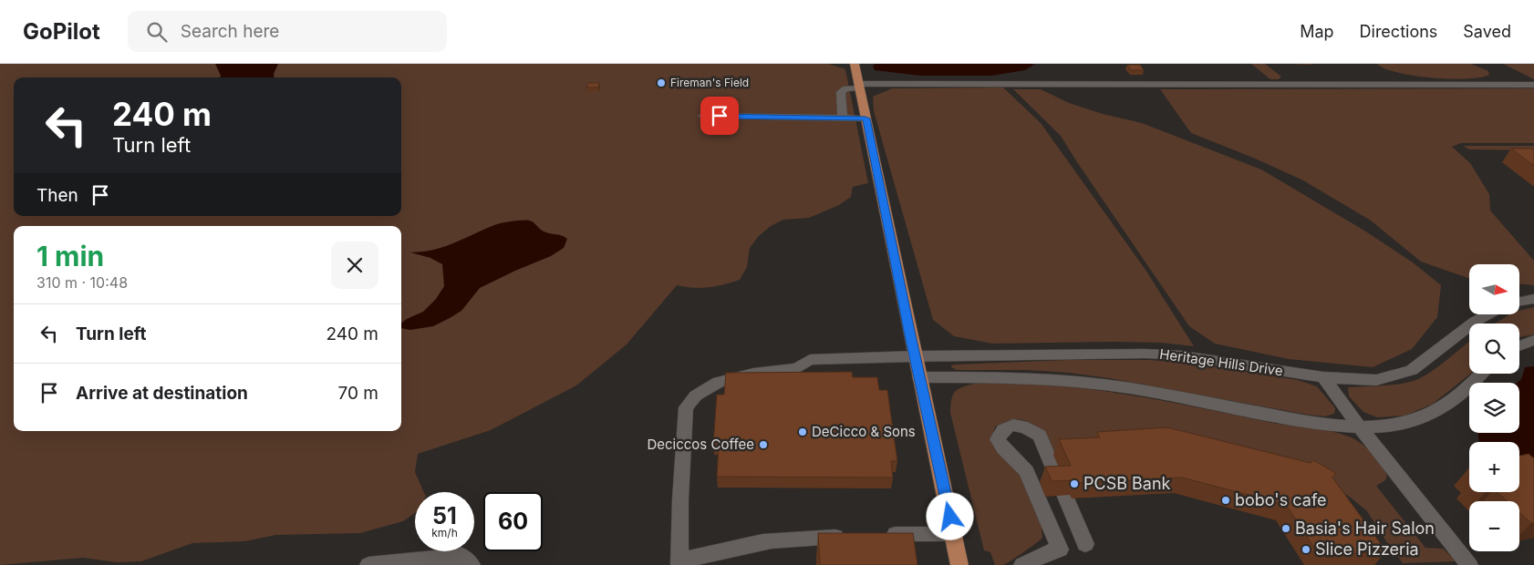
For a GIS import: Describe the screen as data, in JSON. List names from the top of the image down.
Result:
{
  "streets": {
    "street": ["Heritage Hills Drive"]
  },
  "places": [
    "Fireman's Field",
    "DeCicco & Sons",
    "Deciccos Coffee",
    "PCSB Bank",
    "bobo's cafe",
    "Basia's Hair Salon",
    "Slice Pizzeria"
  ],
  "north": "right",
  "page": {
    "header": "GoPilot",
    "search": "Search here",
    "nav": ["Map", "Directions", "Saved"],
    "turn": ["240 m", "Turn left"],
    "then": "Then",
    "heading": ["1 min", "310 m · 10:48"],
    "map_buttons": ["+", "−"],
    "list": [
      {
        "name": "Turn left",
        "value": "240 m"
      },
      {
        "name": "Arrive at destination",
        "value": "70 m"
      }
    ],
    "speed": "51 km/h",
    "limit": "60"
  }
}
